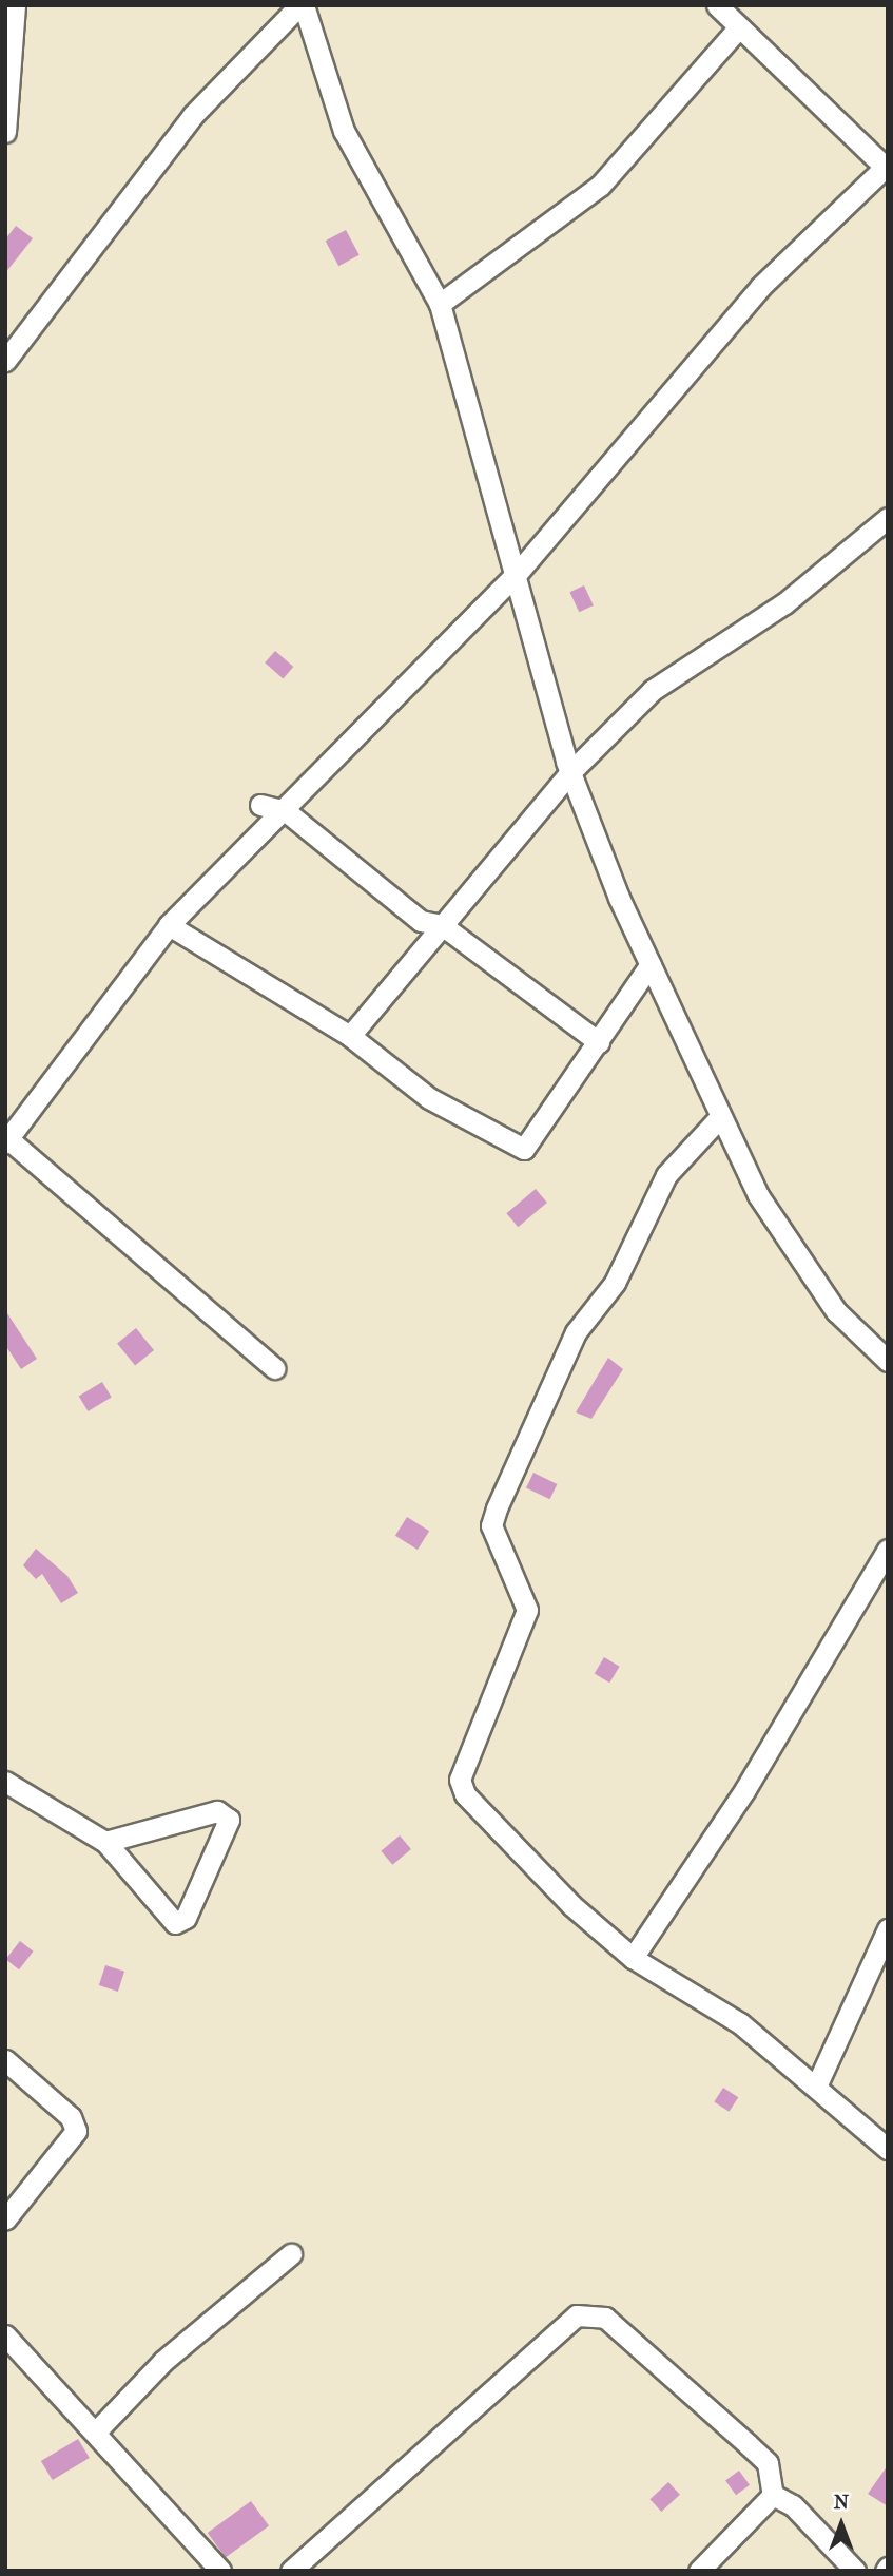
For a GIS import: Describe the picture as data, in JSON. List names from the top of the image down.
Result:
{
  "north": "top"
}
